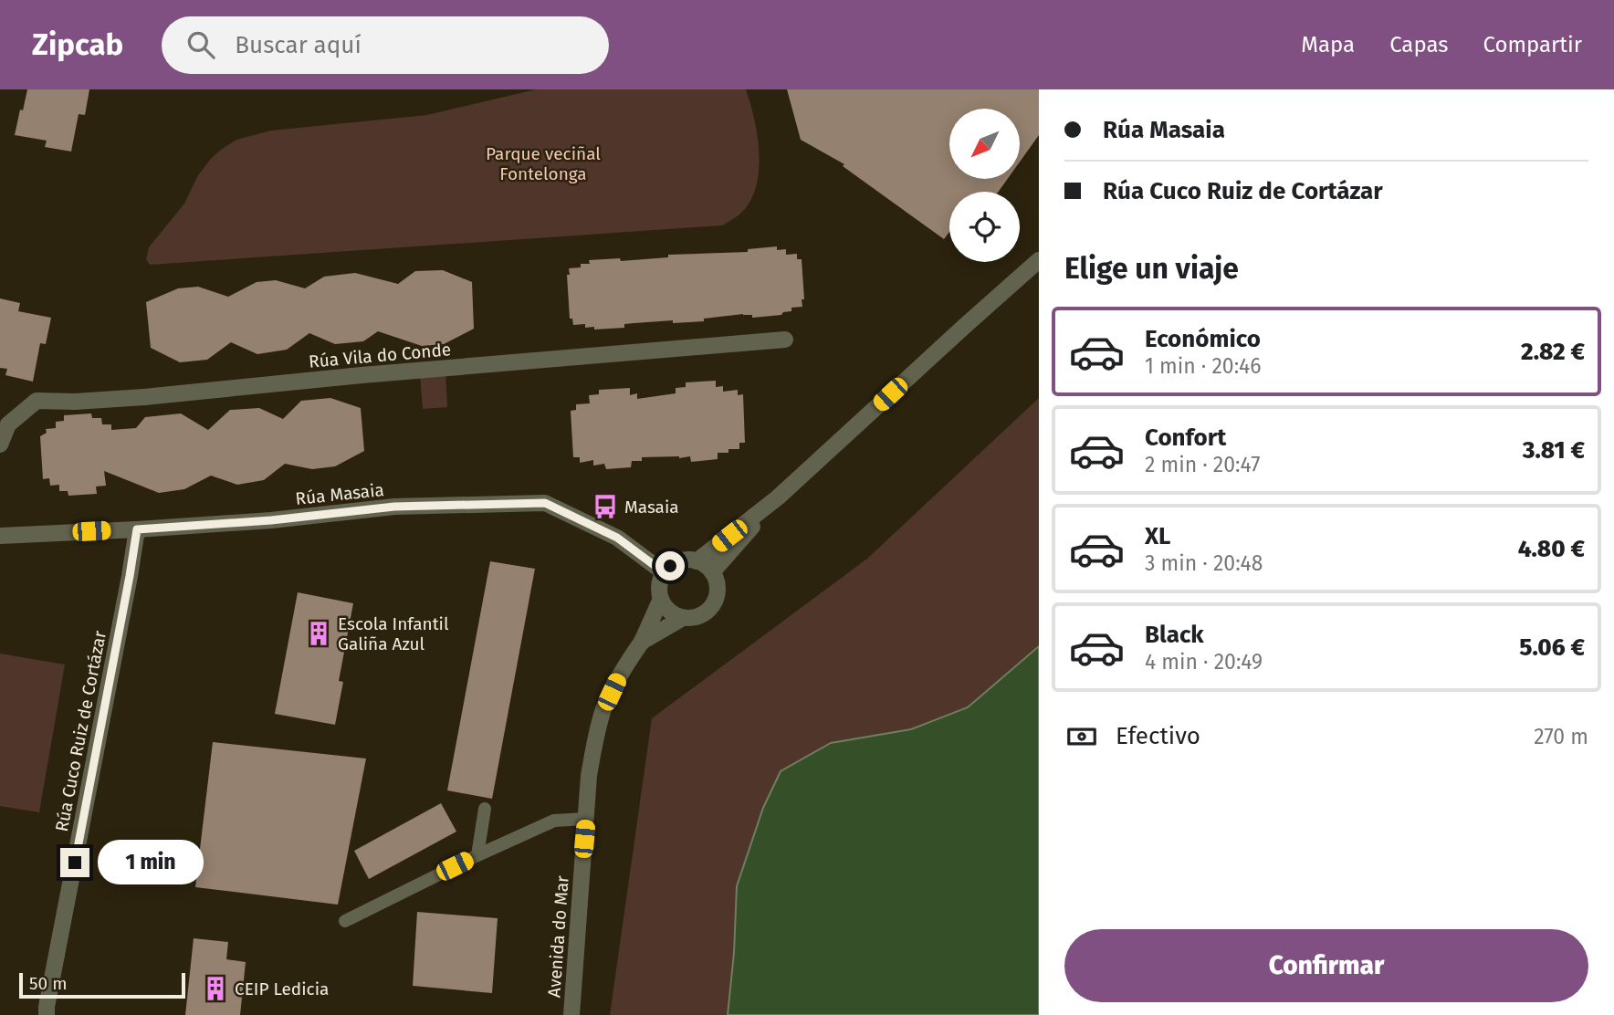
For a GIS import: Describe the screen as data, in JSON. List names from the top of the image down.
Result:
{
  "streets": {
    "street": [
      "Rúa Vila do Conde",
      "Rúa Masaia",
      "Rúa Cuco Ruiz de Cortázar",
      "Avenida do Mar"
    ]
  },
  "crossings": [
    ["Rúa Masaia", "Rúa Cuco Ruiz de Cortázar"],
    ["Rúa Masaia", "Avenida do Mar"]
  ],
  "parks": ["Parque veciñal Fontelonga"],
  "places": {
    "bus stop": ["Masaia"],
    "building": ["Escola Infantil Galiña Azul", "CEIP Ledicia"]
  },
  "scale_bar": "50 m",
  "north": "bottom left",
  "page": {
    "header": "Zipcab",
    "search": "Buscar aquí",
    "nav": ["Mapa", "Capas", "Compartir"],
    "banner": ["Rúa Masaia", "Rúa Cuco Ruiz de Cortázar"],
    "heading": "Elige un viaje",
    "list": [
      {
        "name": "Económico",
        "note": "1 min · 20:46",
        "value": "2.82 €"
      },
      {
        "name": "Confort",
        "note": "2 min · 20:47",
        "value": "3.81 €"
      },
      {
        "name": "XL",
        "note": "3 min · 20:48",
        "value": "4.80 €"
      },
      {
        "name": "Black",
        "note": "4 min · 20:49",
        "value": "5.06 €"
      }
    ],
    "pay": ["Efectivo", "270 m"],
    "bubble": "1 min",
    "buttons": "Confirmar",
    "scale": "50 m"
  }
}
